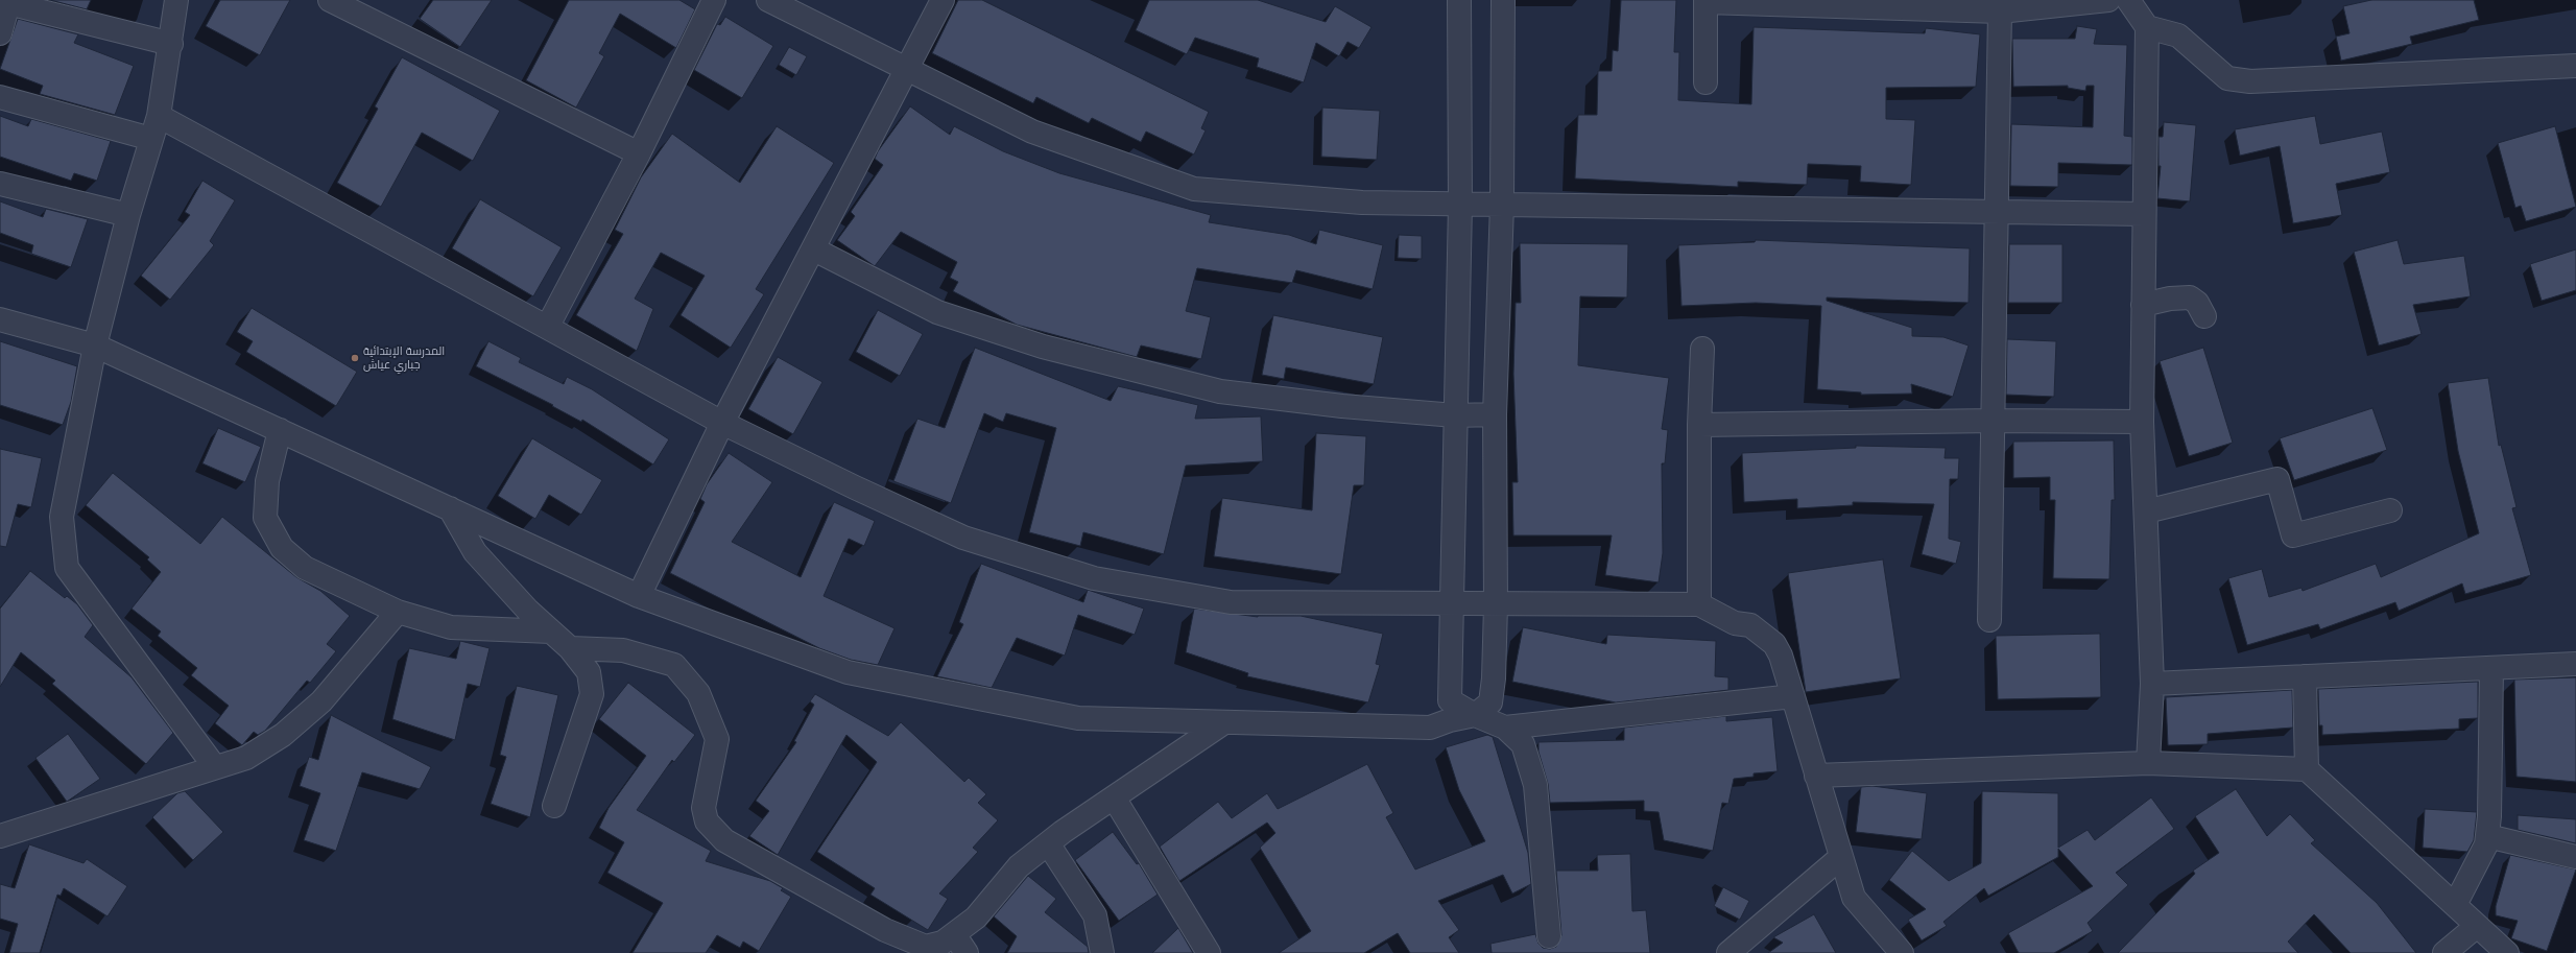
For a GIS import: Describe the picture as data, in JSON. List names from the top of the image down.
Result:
{
  "places": ["المدرسة الإبتدائية جباري عياش"]
}
